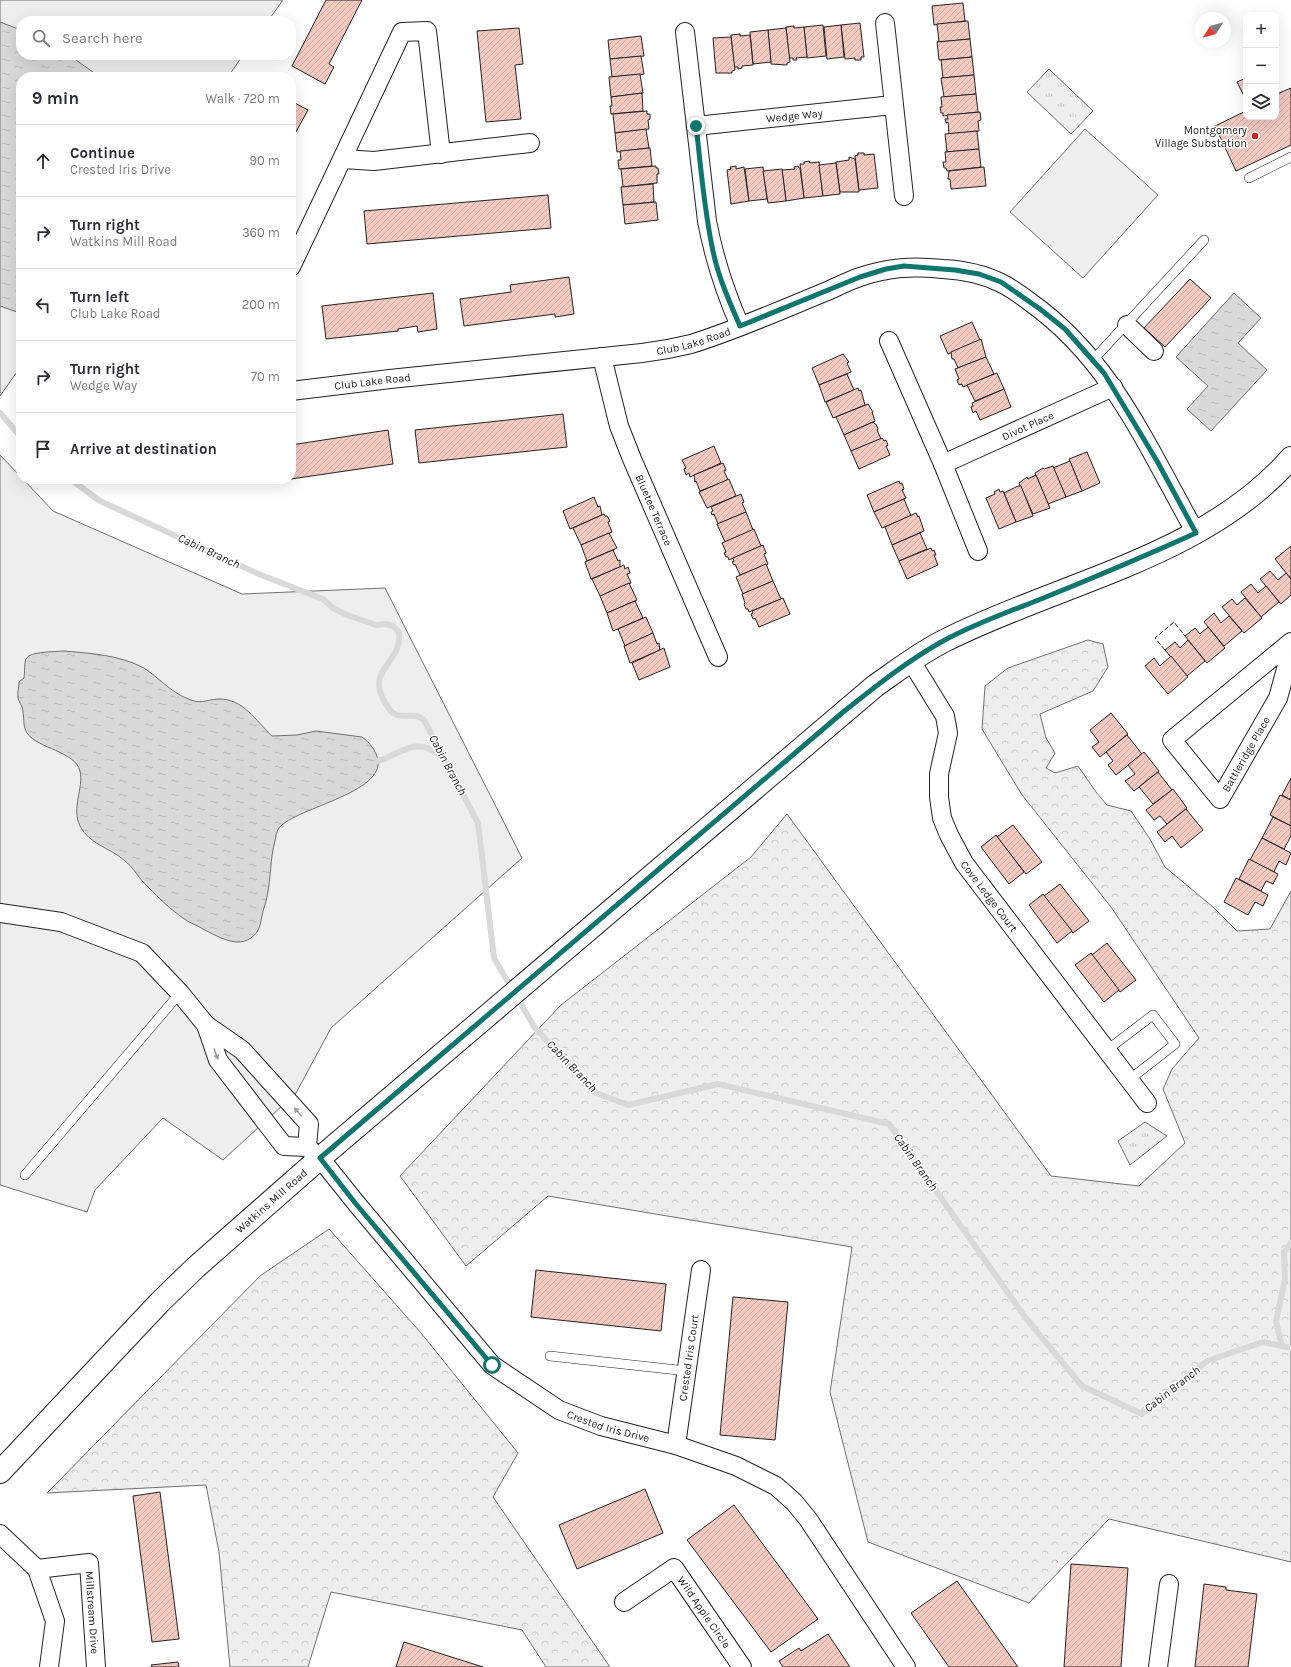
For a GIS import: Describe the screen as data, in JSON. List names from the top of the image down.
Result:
{
  "streets": {
    "street": [
      "Wedge Way",
      "Club Lake Road",
      "Divot Place",
      "Bluetee Terrace",
      "Battleridge Place",
      "Cove Ledge Court",
      "Watkins Mill Road",
      "Crested Iris Court",
      "Crested Iris Drive",
      "Wild Apple Circle",
      "Millstream Drive"
    ]
  },
  "crossings": [
    ["Club Lake Road", "Divot Place"],
    ["Club Lake Road", "Bluetee Terrace"],
    ["Club Lake Road", "Watkins Mill Road"],
    ["Cove Ledge Court", "Watkins Mill Road"],
    ["Watkins Mill Road", "Crested Iris Drive"],
    ["Crested Iris Court", "Crested Iris Drive"]
  ],
  "water": ["Cabin Branch"],
  "places": ["Montgomery Village Substation"],
  "north": "bottom left",
  "page": {
    "map_buttons": ["+", "−"],
    "search": "Search here",
    "heading": ["9 min", "Walk · 720 m"],
    "list": [
      ["Continue", "Crested Iris Drive", "90 m"],
      ["Turn right", "Watkins Mill Road", "360 m"],
      ["Turn left", "Club Lake Road", "200 m"],
      ["Turn right", "Wedge Way", "70 m"],
      "Arrive at destination"
    ]
  }
}
